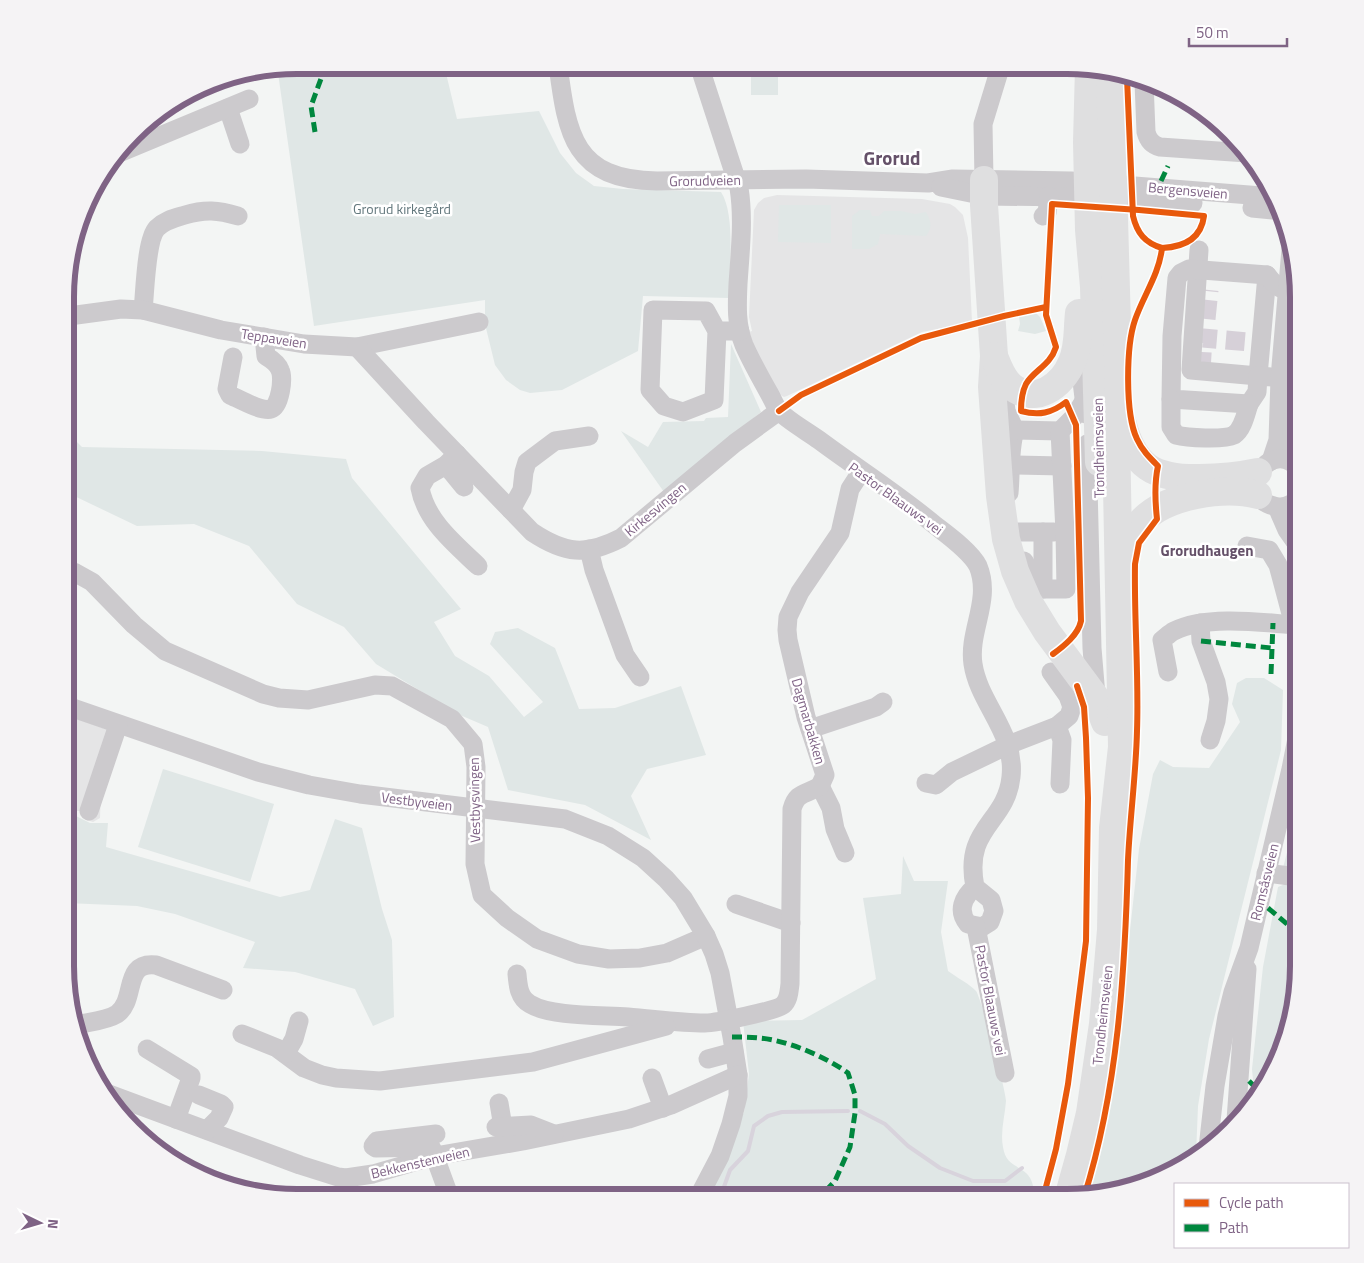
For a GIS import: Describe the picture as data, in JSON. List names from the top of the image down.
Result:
{
  "streets": {
    "highway": ["Trondheimsveien"],
    "street": [
      "Grorudveien",
      "Bergensveien",
      "Teppaveien",
      "Pastor Blaauws vei",
      "Kirkesvingen",
      "Dagmarbakken",
      "Vestbysvingen",
      "Vestbyveien",
      "Romsåsveien",
      "Bekkenstenveien"
    ]
  },
  "crossings": [
    ["Grorudveien", "Bergensveien"],
    ["Grorudveien", "Pastor Blaauws vei"],
    ["Teppaveien", "Kirkesvingen"],
    ["Pastor Blaauws vei", "Kirkesvingen"],
    ["Pastor Blaauws vei", "Dagmarbakken"],
    ["Vestbysvingen", "Vestbyveien"],
    ["Vestbyveien", "Bekkenstenveien"]
  ],
  "districts": ["Grorud", "Grorudhaugen"],
  "parks": ["Grorud kirkegård"],
  "legend": ["Cycle path", "Path"],
  "scale_bar": "50 m",
  "north": "right"
}
